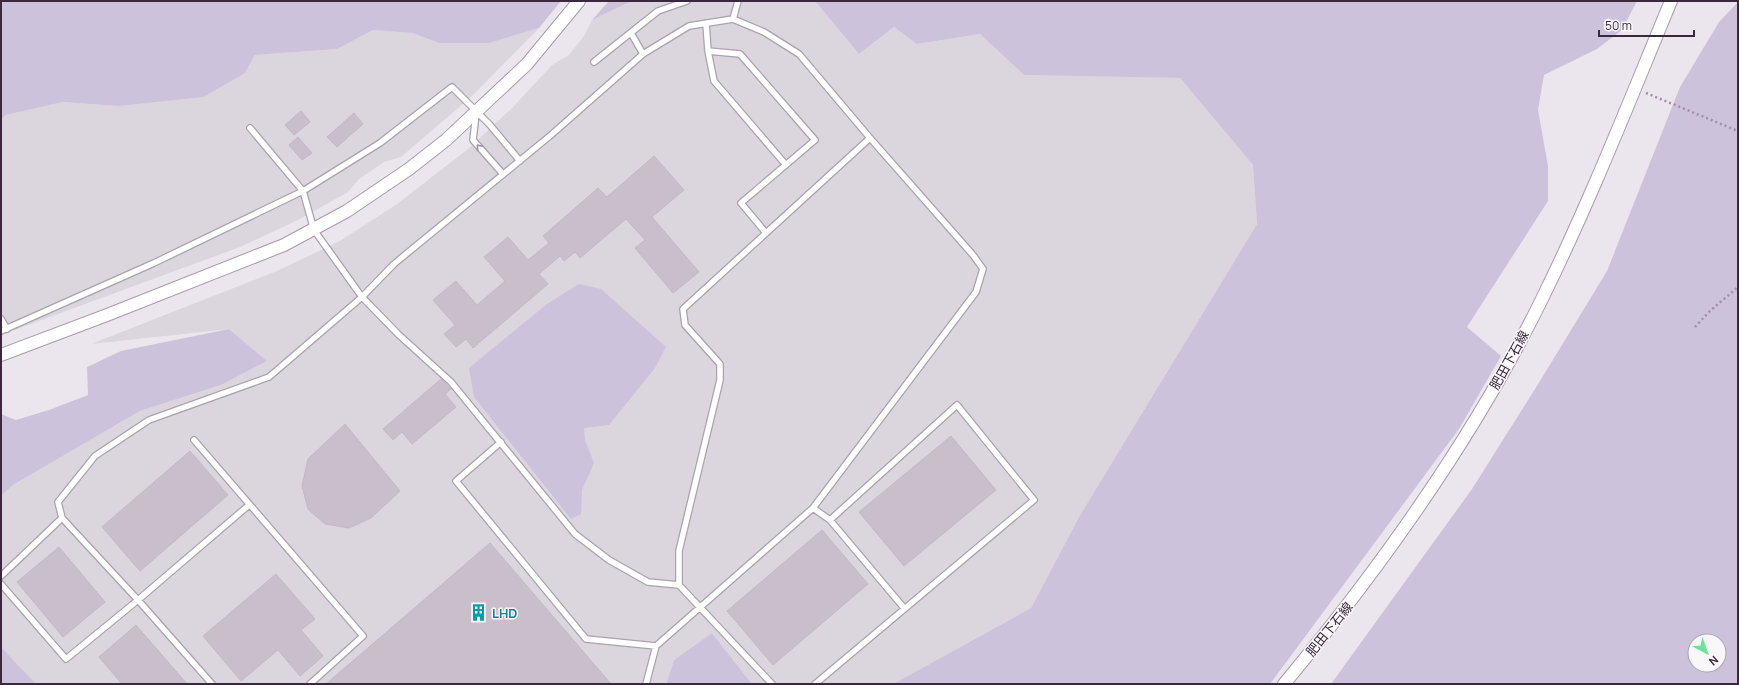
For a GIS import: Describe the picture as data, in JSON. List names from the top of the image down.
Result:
{
  "streets": {
    "main road": ["肥田下石線"]
  },
  "places": {
    "building": ["LHD"]
  },
  "scale_bar": "50 m",
  "north": "bottom right"
}
